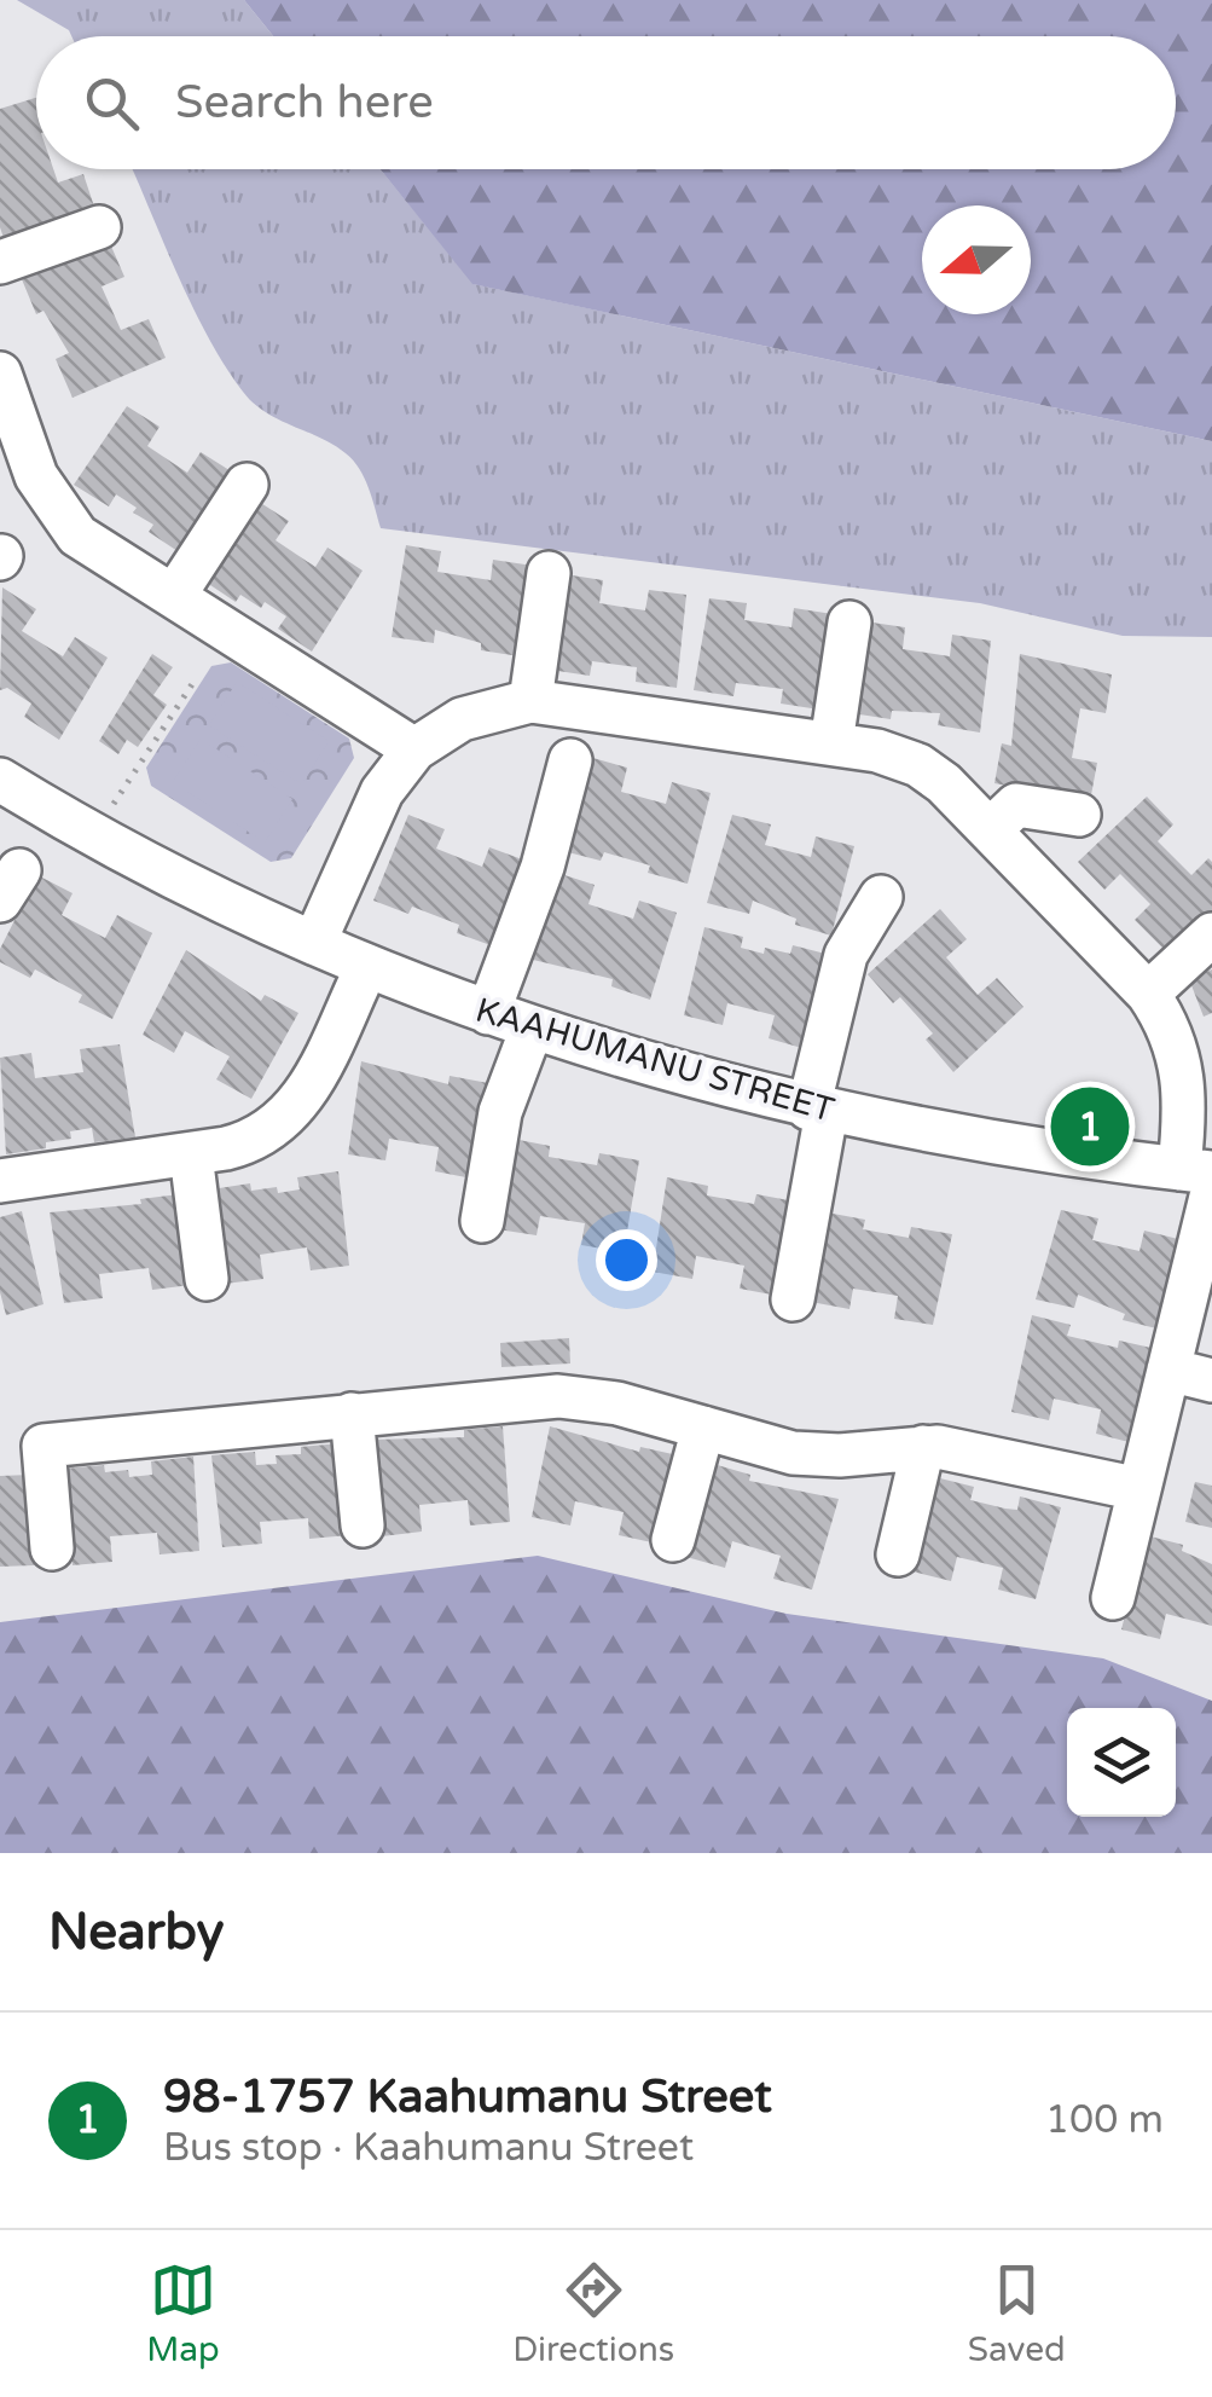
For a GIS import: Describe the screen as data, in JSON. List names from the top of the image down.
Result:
{
  "streets": {
    "street": ["KAAHUMANU STREET"]
  },
  "north": "left",
  "page": {
    "search": "Search here",
    "pins": "1",
    "heading": "Nearby",
    "list": [
      {
        "mark": "1",
        "name": "98-1757 Kaahumanu Street",
        "note": "Bus stop · Kaahumanu Street",
        "value": "100 m"
      }
    ],
    "nav": ["Map", "Directions", "Saved"]
  }
}
